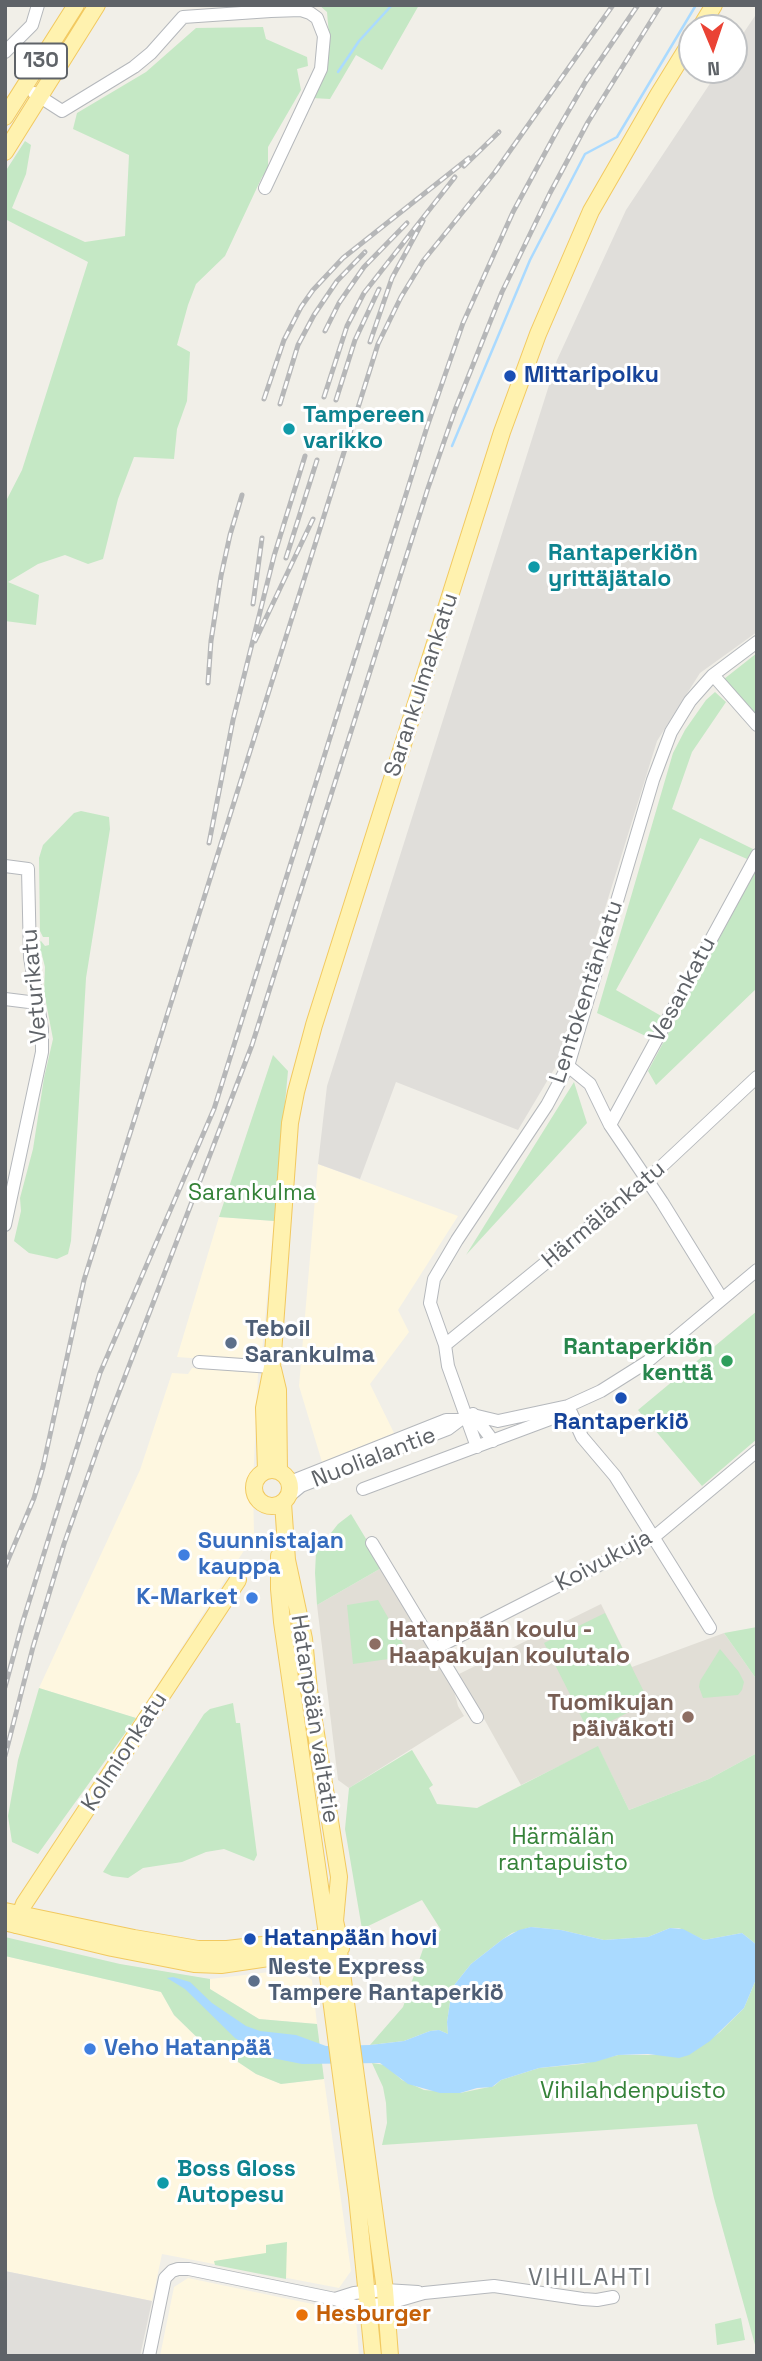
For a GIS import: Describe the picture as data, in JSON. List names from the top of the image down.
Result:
{
  "streets": {
    "main road": [
      "130",
      "Sarankulmankatu",
      "Hatanpään valtatie",
      "Kolmionkatu"
    ],
    "street": [
      "Veturikatu",
      "Vesankatu",
      "Lentokentänkatu",
      "Härmälänkatu",
      "Nuolialantie",
      "Koivukuja"
    ]
  },
  "crossings": [
    ["Sarankulmankatu", "Nuolialantie"],
    ["Sarankulmankatu", "Hatanpään valtatie"],
    ["Lentokentänkatu", "Härmälänkatu"],
    ["Lentokentänkatu", "Nuolialantie"],
    ["Nuolialantie", "Hatanpään valtatie"]
  ],
  "districts": ["VIHILAHTI"],
  "parks": ["Sarankulma", "Härmälän rantapuisto", "Vihilahdenpuisto"],
  "places": [
    "Mittaripolku",
    "Tampereen varikko",
    "Rantaperkiön yrittäjätalo",
    "Teboil Sarankulma",
    "Rantaperkiön kenttä",
    "Rantaperkiö",
    "Suunnistajan kauppa",
    "K-Market",
    "Hatanpään koulu - Haapakujan koulutalo",
    "Tuomikujan päiväkoti",
    "Hatanpään hovi",
    "Neste Express Tampere Rantaperkiö",
    "Veho Hatanpää",
    "Boss Gloss Autopesu",
    "Hesburger"
  ],
  "north": "bottom"
}
